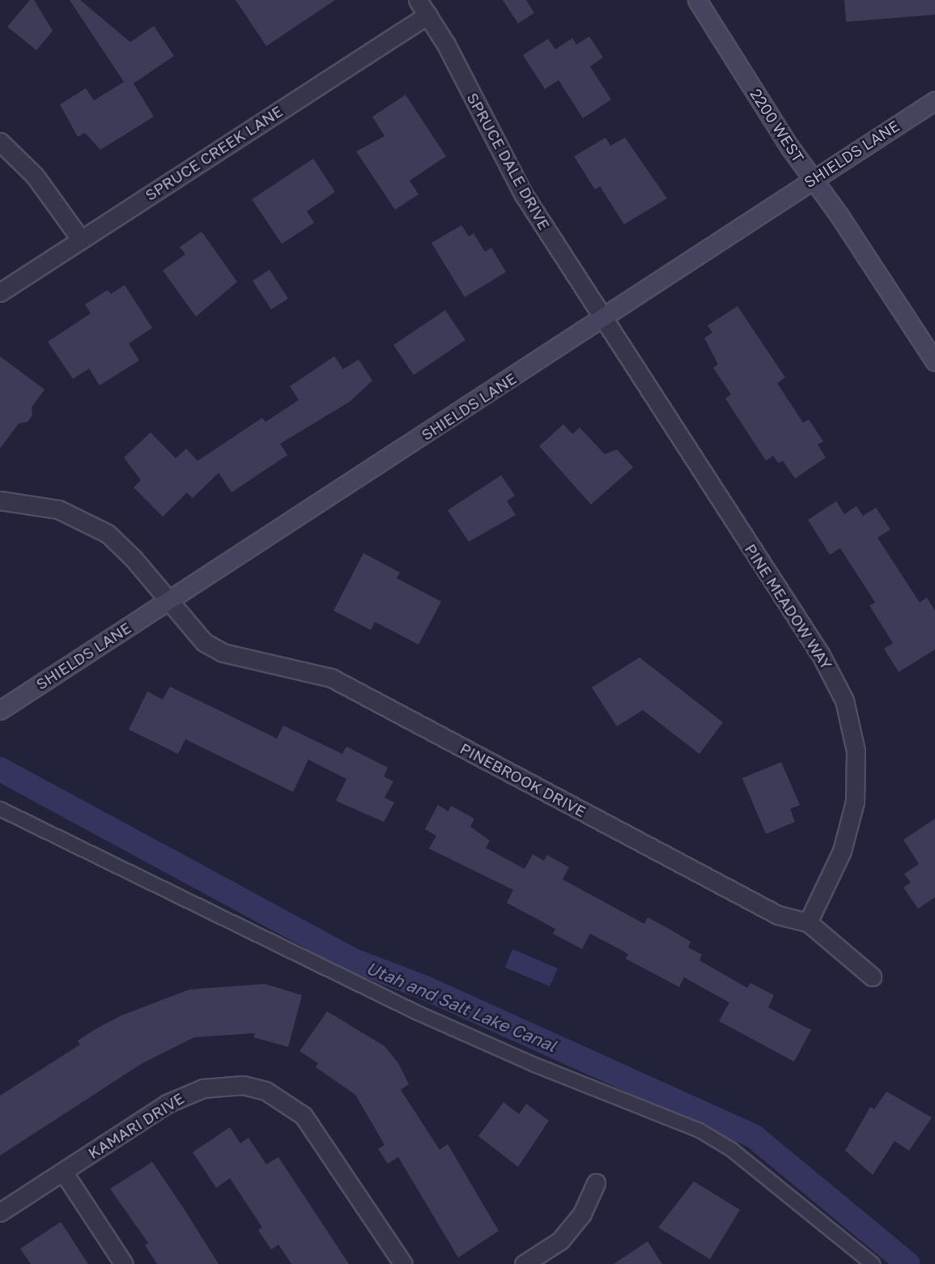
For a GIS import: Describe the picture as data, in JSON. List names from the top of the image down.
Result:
{
  "streets": {
    "main road": ["2200 WEST", "SHIELDS LANE"],
    "street": [
      "SPRUCE CREEK LANE",
      "SPRUCE DALE DRIVE",
      "PINE MEADOW WAY",
      "PINEBROOK DRIVE",
      "KAMARI DRIVE"
    ]
  },
  "crossings": [
    ["2200 WEST", "SHIELDS LANE"],
    ["SPRUCE CREEK LANE", "SPRUCE DALE DRIVE"],
    ["SHIELDS LANE", "SPRUCE DALE DRIVE"],
    ["SHIELDS LANE", "PINE MEADOW WAY"],
    ["SHIELDS LANE", "PINEBROOK DRIVE"],
    ["SPRUCE DALE DRIVE", "PINE MEADOW WAY"],
    ["PINE MEADOW WAY", "PINEBROOK DRIVE"]
  ],
  "water": ["Utah and Salt Lake Canal"]
}
